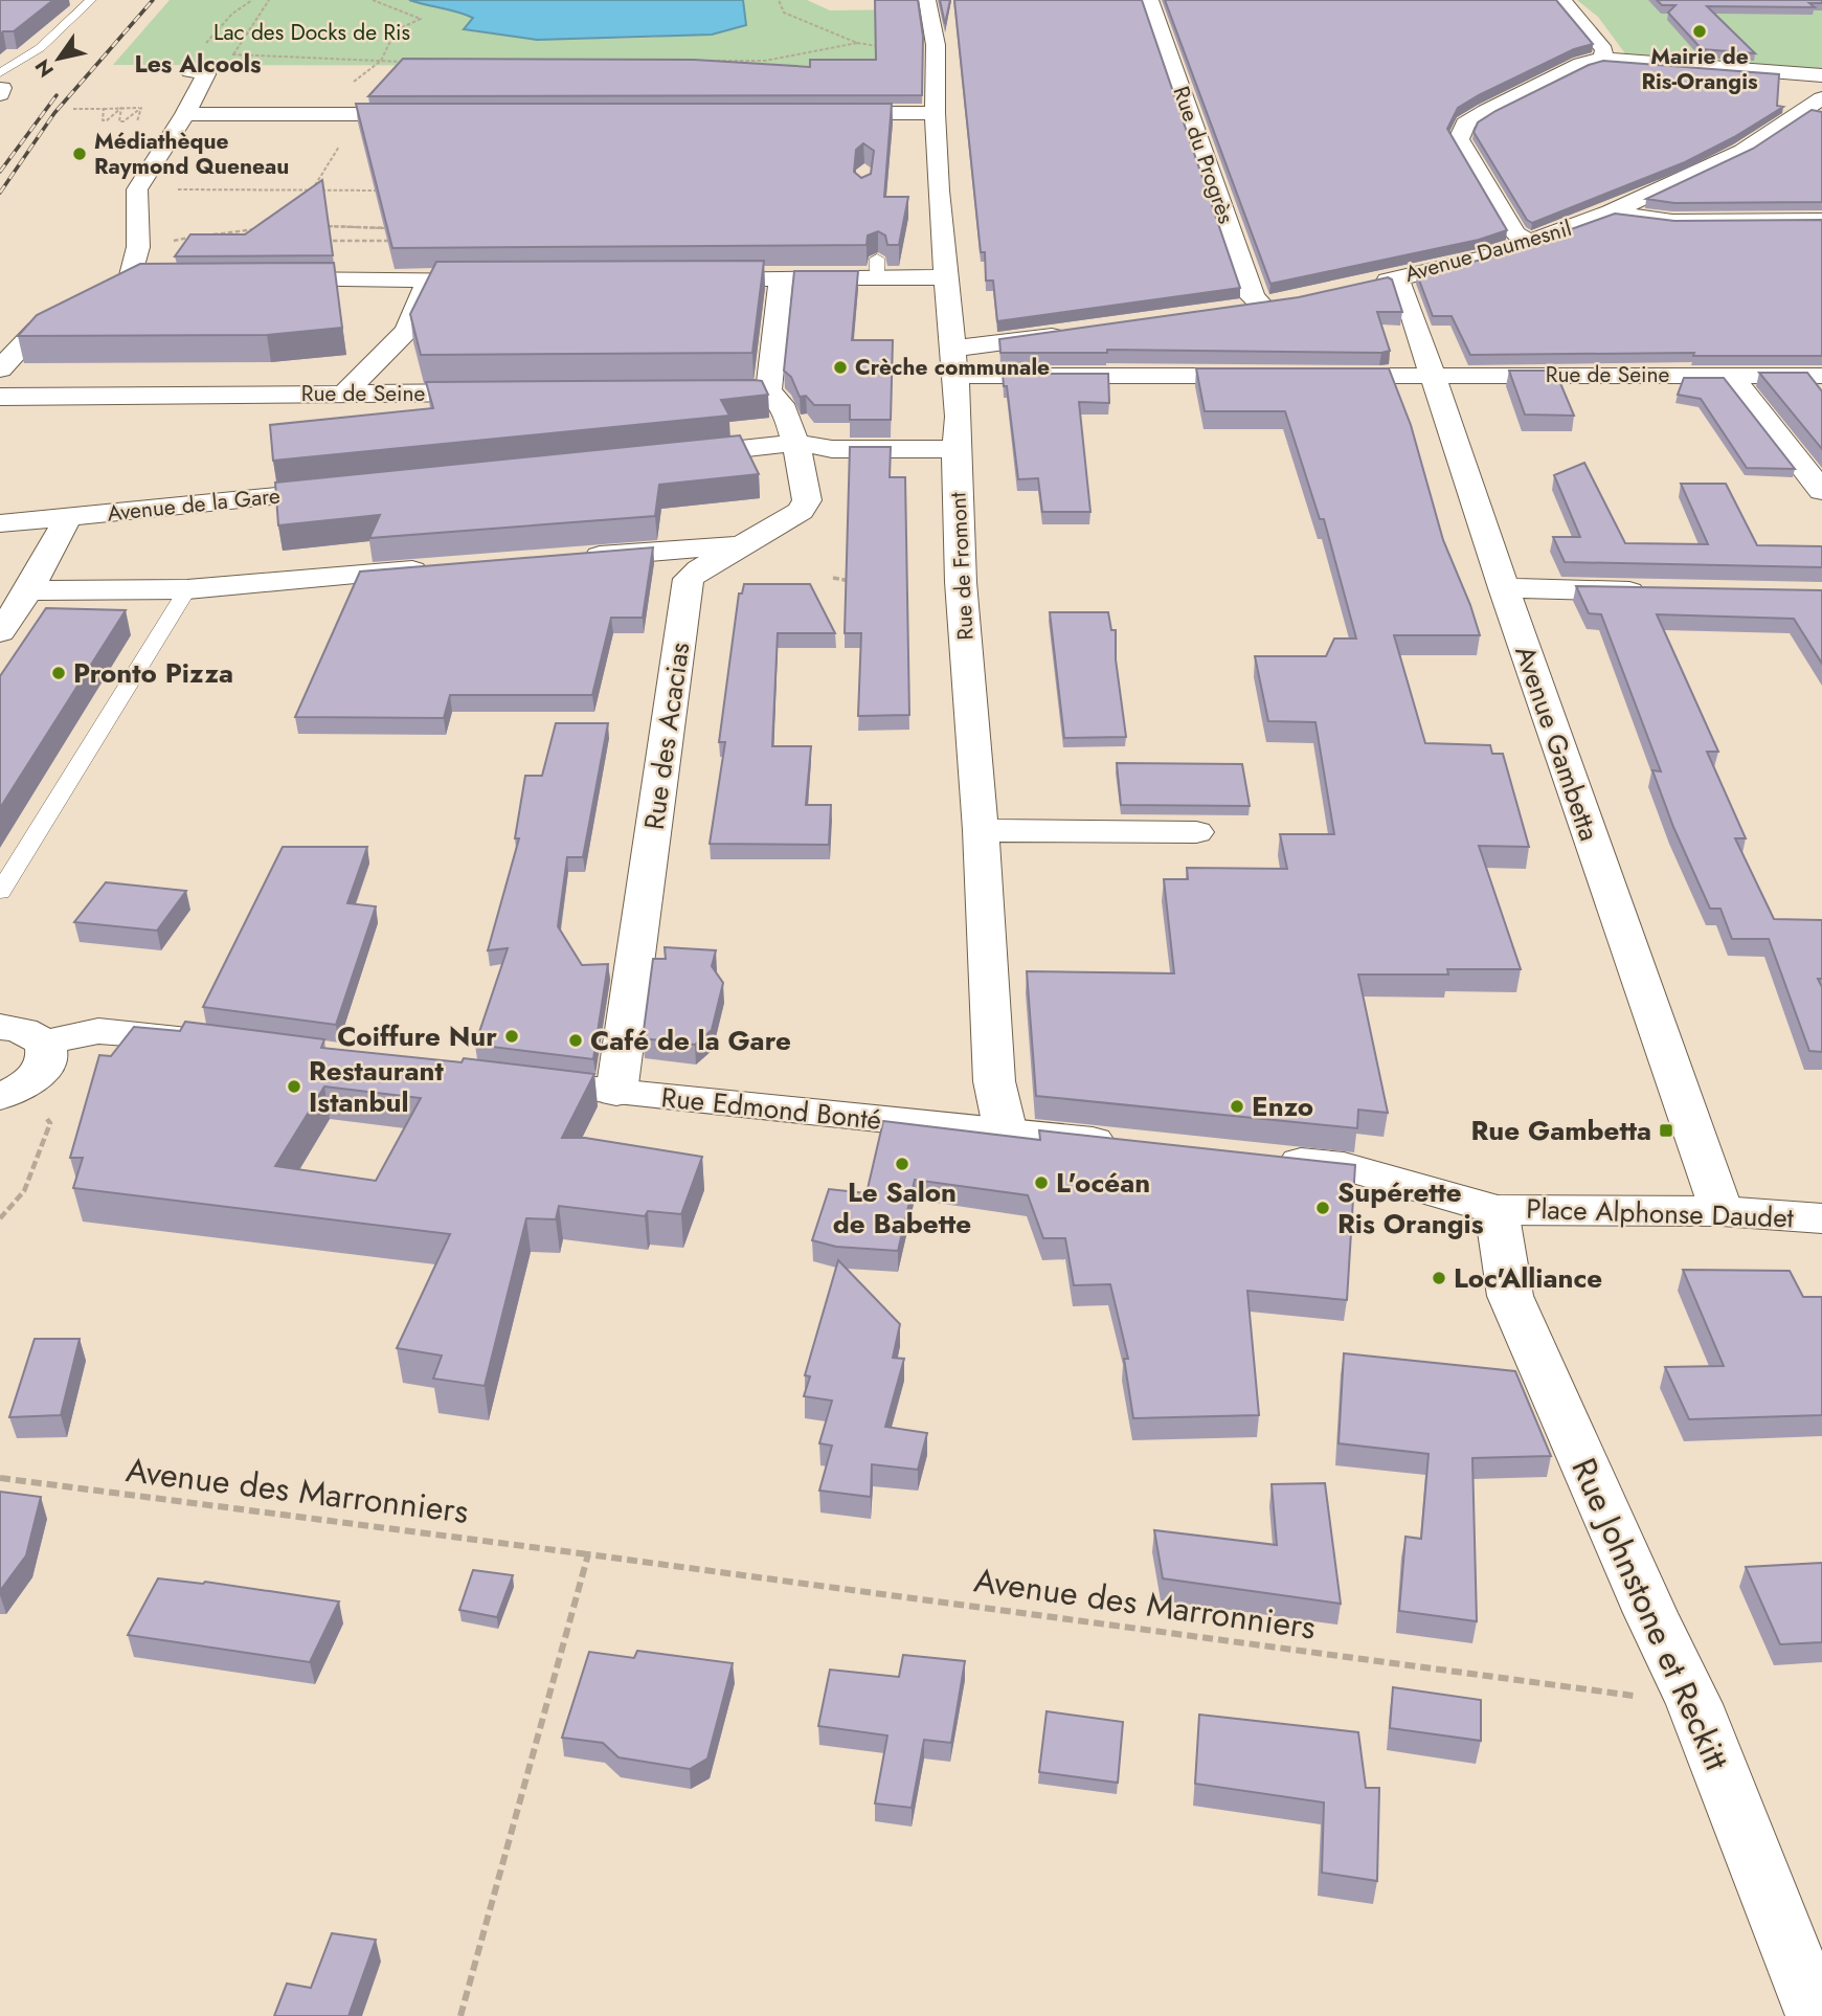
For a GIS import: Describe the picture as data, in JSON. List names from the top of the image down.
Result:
{
  "streets": {
    "street": [
      "Rue du Progrès",
      "Avenue Daumesnil",
      "Rue de Seine",
      "Avenue de la Gare",
      "Rue de Fromont",
      "Rue des Acacias",
      "Avenue Gambetta",
      "Rue Edmond Bonté",
      "Place Alphonse Daudet",
      "Rue Johnstone et Reckitt"
    ],
    "path": ["Avenue des Marronniers"]
  },
  "crossings": [
    ["Avenue Daumesnil", "Avenue Gambetta"],
    ["Rue de Seine", "Avenue Gambetta"],
    ["Rue de Fromont", "Rue Edmond Bonté"],
    ["Rue des Acacias", "Rue Edmond Bonté"],
    ["Avenue Gambetta", "Place Alphonse Daudet"],
    ["Place Alphonse Daudet", "Rue Johnstone et Reckitt"],
    ["Avenue des Marronniers", "Rue Johnstone et Reckitt"]
  ],
  "districts": ["Les Alcools"],
  "parks": ["Lac des Docks de Ris"],
  "places": {
    "other": [
      "Mairie de Ris-Orangis",
      "Médiathèque Raymond Queneau",
      "Crèche communale",
      "Pronto Pizza",
      "Coiffure Nur",
      "Café de la Gare",
      "Restaurant Istanbul",
      "Enzo",
      "Le Salon de Babette",
      "L'océan",
      "Supérette Ris Orangis",
      "Loc'Alliance"
    ],
    "transit": ["Rue Gambetta"]
  },
  "north": "bottom left"
}
